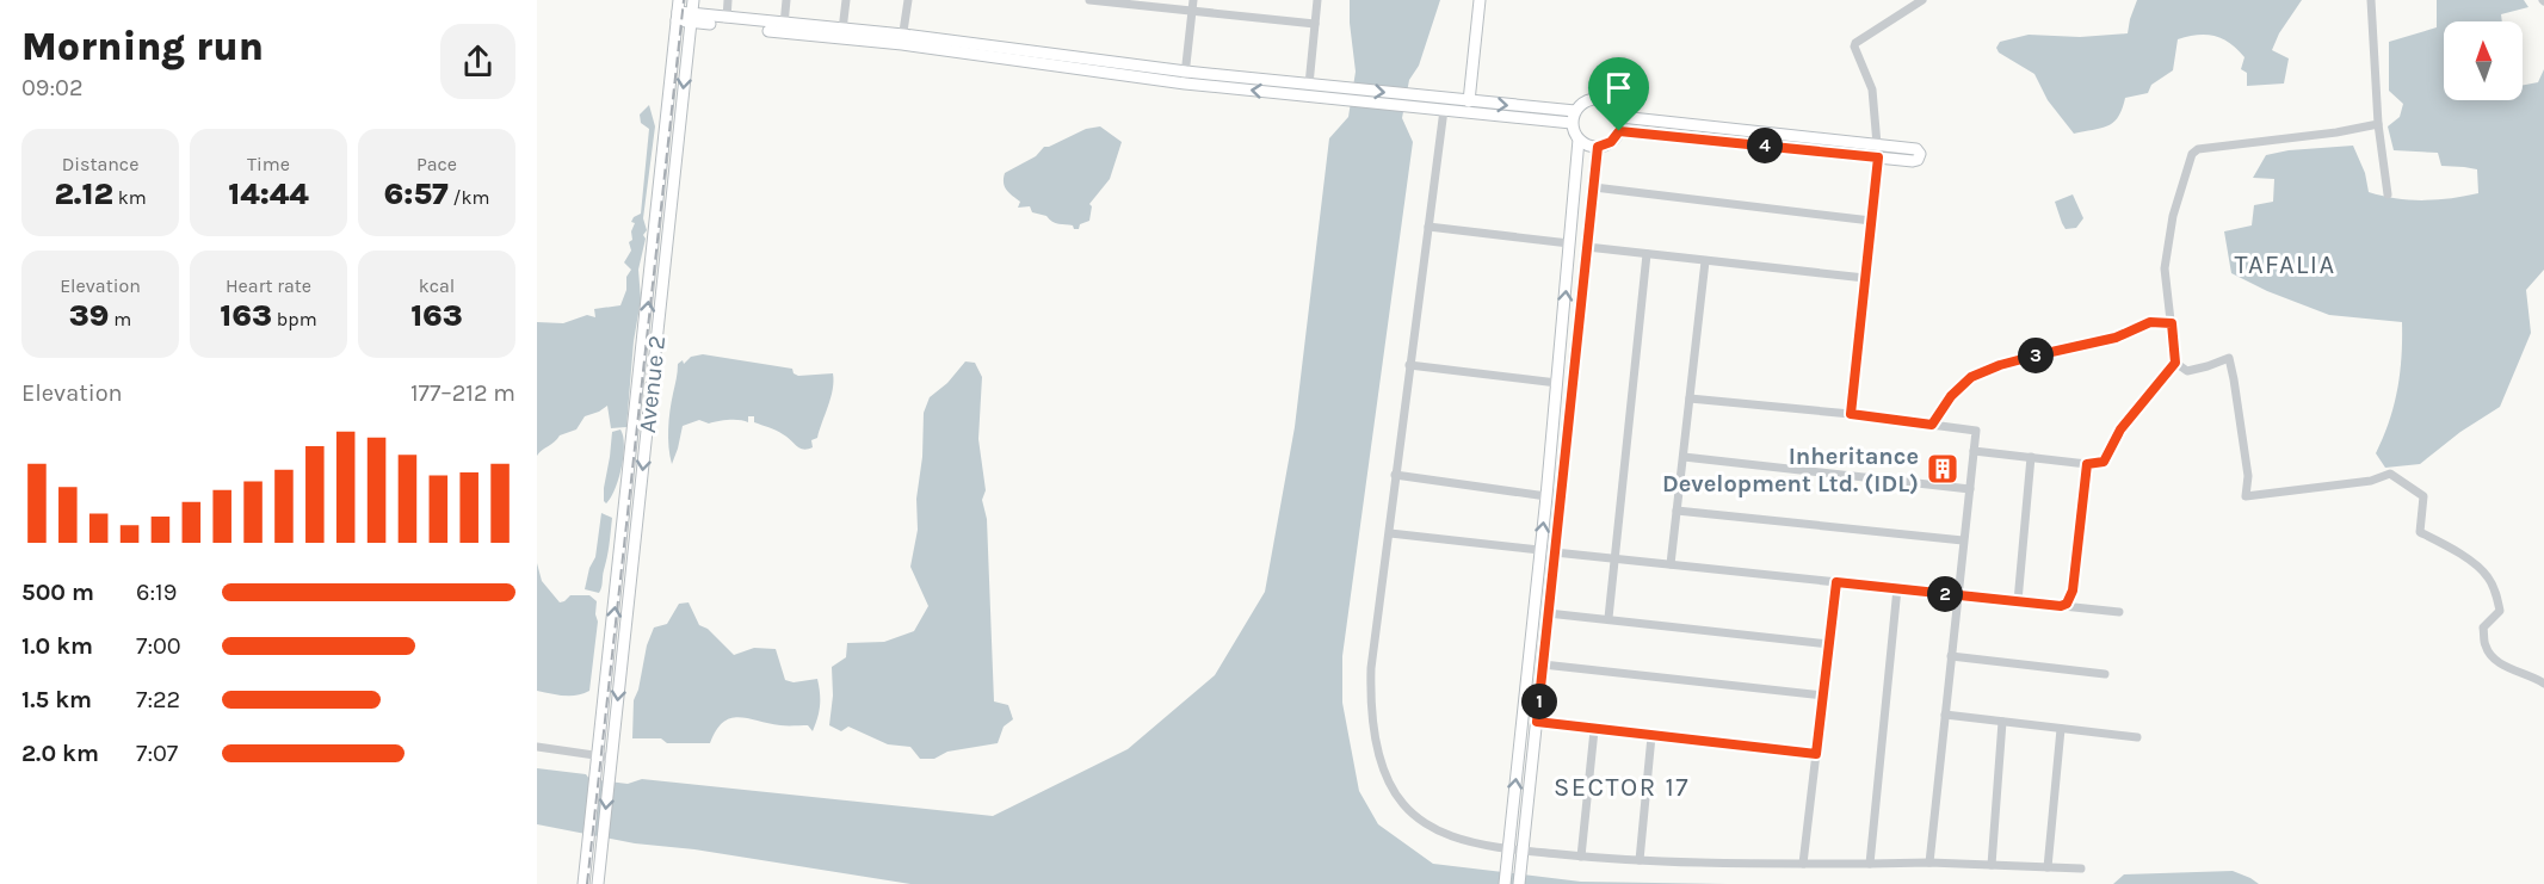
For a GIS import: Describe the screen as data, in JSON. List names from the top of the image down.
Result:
{
  "streets": {
    "street": ["Avenue 2"]
  },
  "districts": ["TAFALIA", "SECTOR 17"],
  "places": {
    "building": ["Inheritance Development Ltd. (IDL)"]
  },
  "north": "top",
  "page": {
    "heading": ["Morning run", "09:02"],
    "stats": [
      ["Distance", "2.12 km"],
      ["Time", "14:44"],
      ["Pace", "6:57 /km"],
      ["Elevation", "39 m"],
      ["Heart rate", "163 bpm"],
      ["kcal", "163"]
    ],
    "pins": [
      "4",
      "3",
      "2",
      "1"
    ],
    "chart": ["Elevation", "177–212 m"],
    "list": [
      {
        "name": "500 m",
        "note": "6:19"
      },
      {
        "name": "1.0 km",
        "note": "7:00"
      },
      {
        "name": "1.5 km",
        "note": "7:22"
      },
      {
        "name": "2.0 km",
        "note": "7:07"
      }
    ]
  }
}
